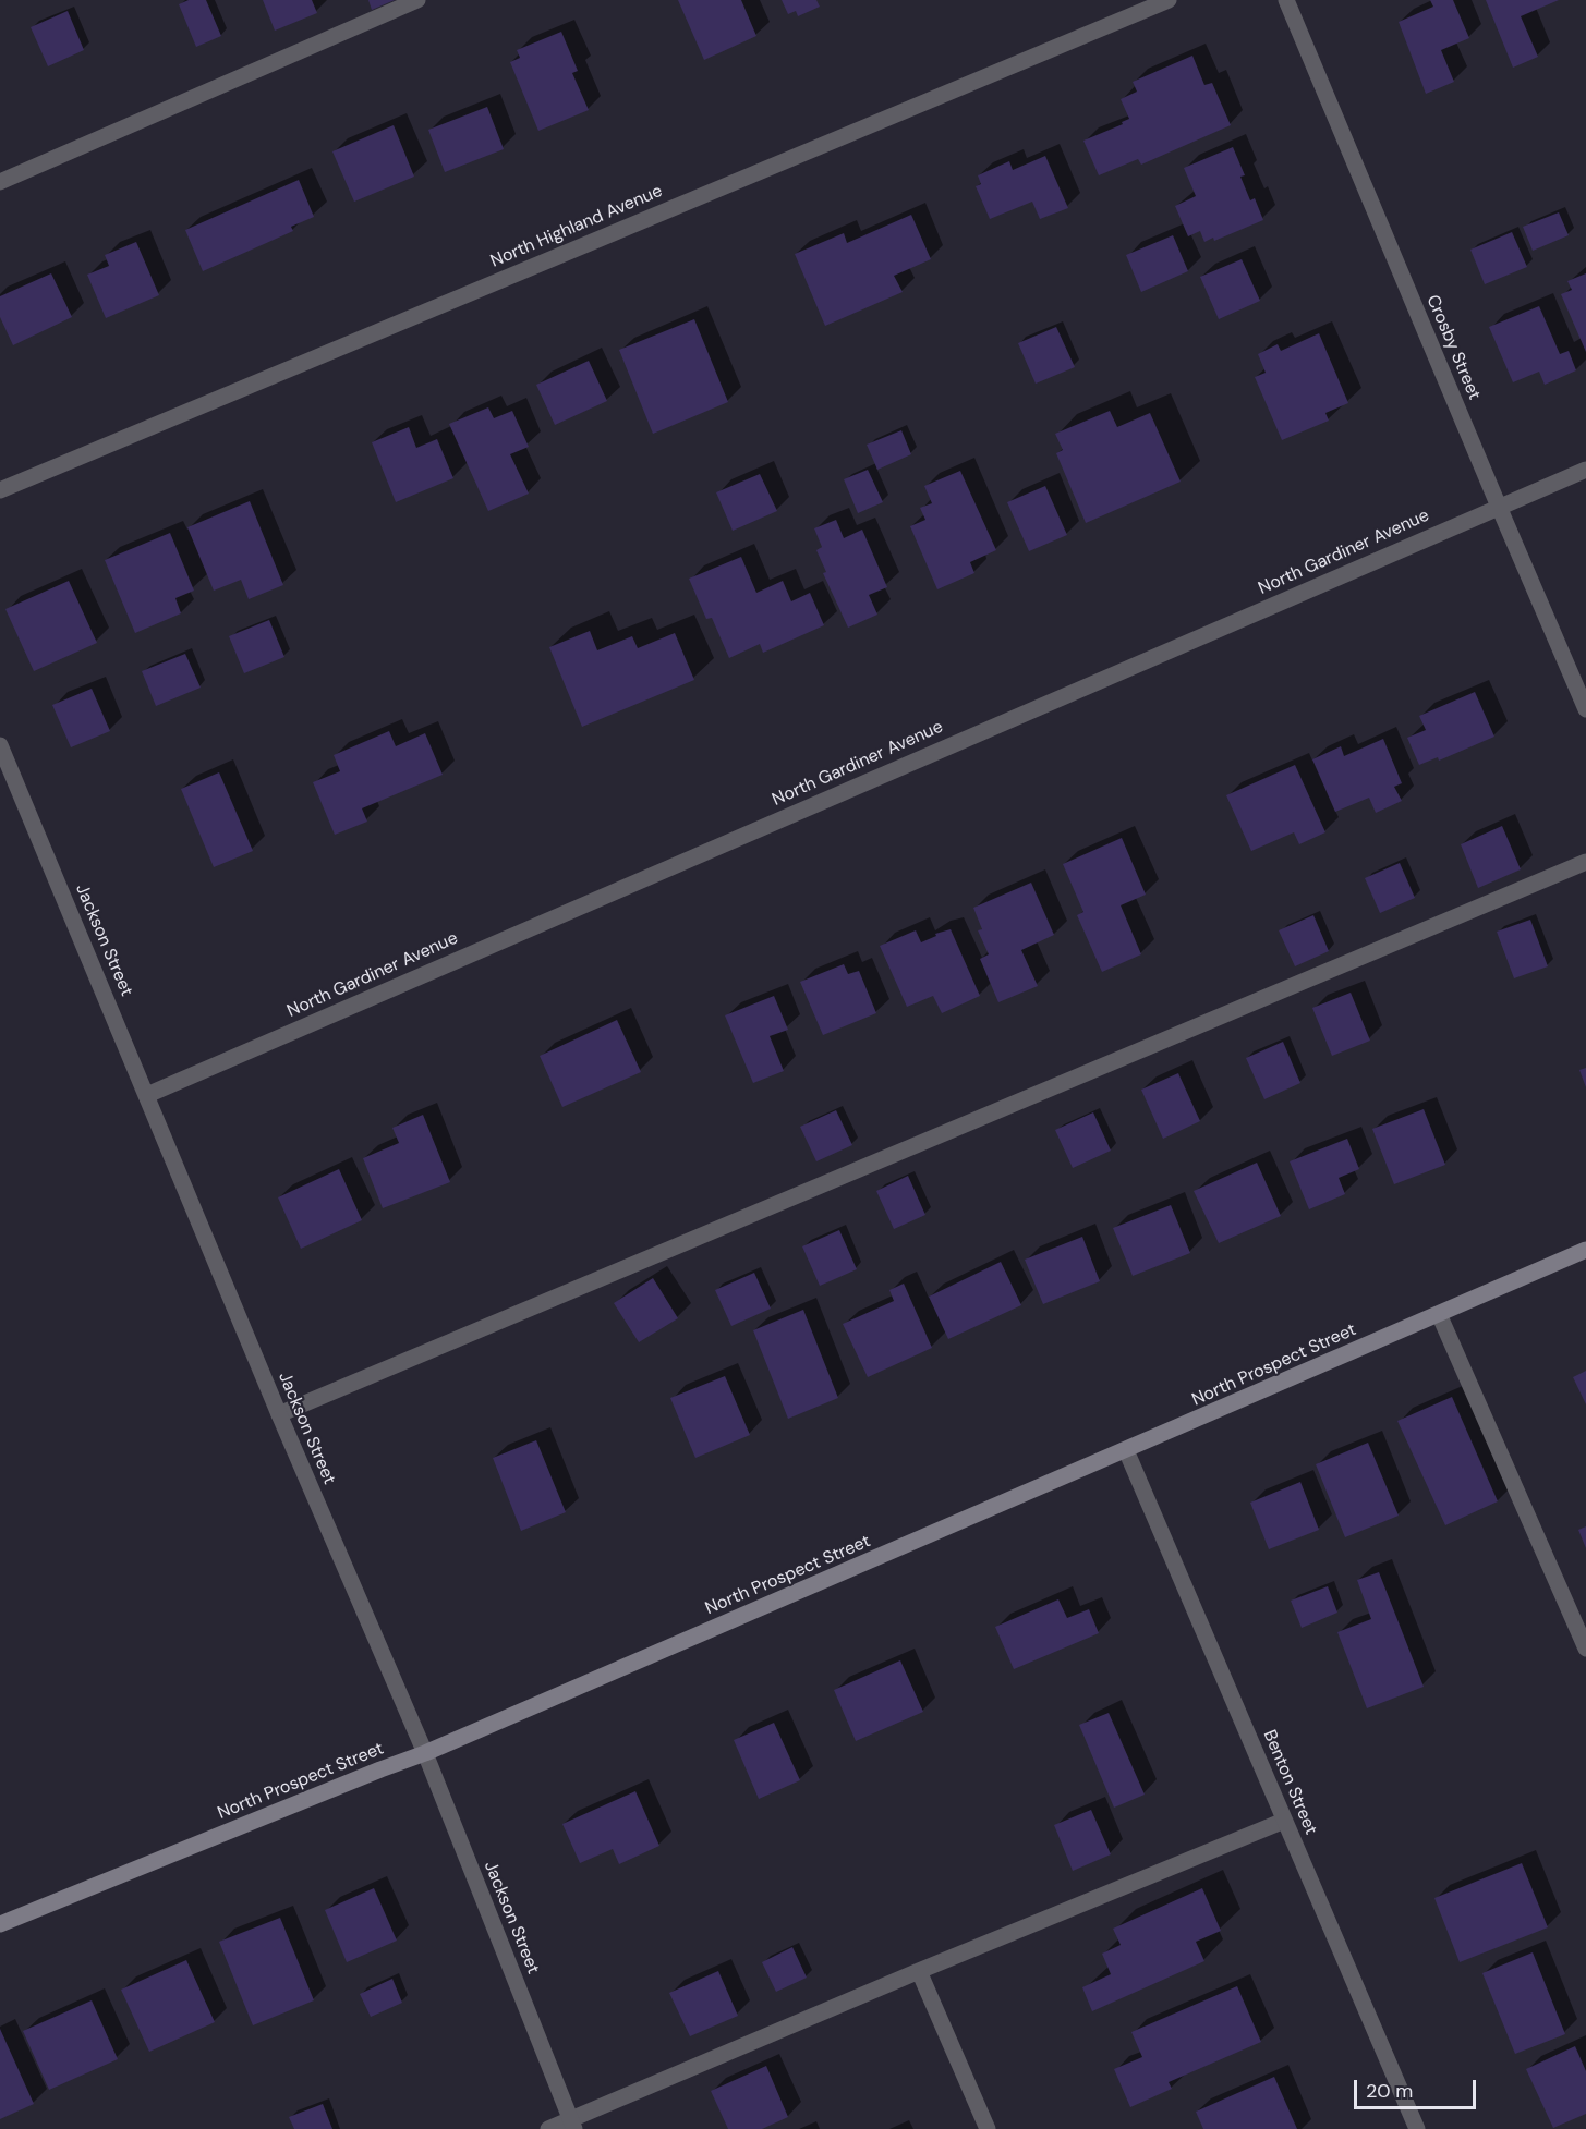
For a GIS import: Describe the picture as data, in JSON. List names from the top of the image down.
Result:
{
  "streets": {
    "street": [
      "North Highland Avenue",
      "Crosby Street",
      "North Gardiner Avenue",
      "Jackson Street",
      "North Prospect Street",
      "Benton Street"
    ]
  },
  "crossings": [
    ["Crosby Street", "North Gardiner Avenue"],
    ["North Gardiner Avenue", "Jackson Street"],
    ["Jackson Street", "North Prospect Street"],
    ["North Prospect Street", "Benton Street"]
  ],
  "scale_bar": "20 m"
}
